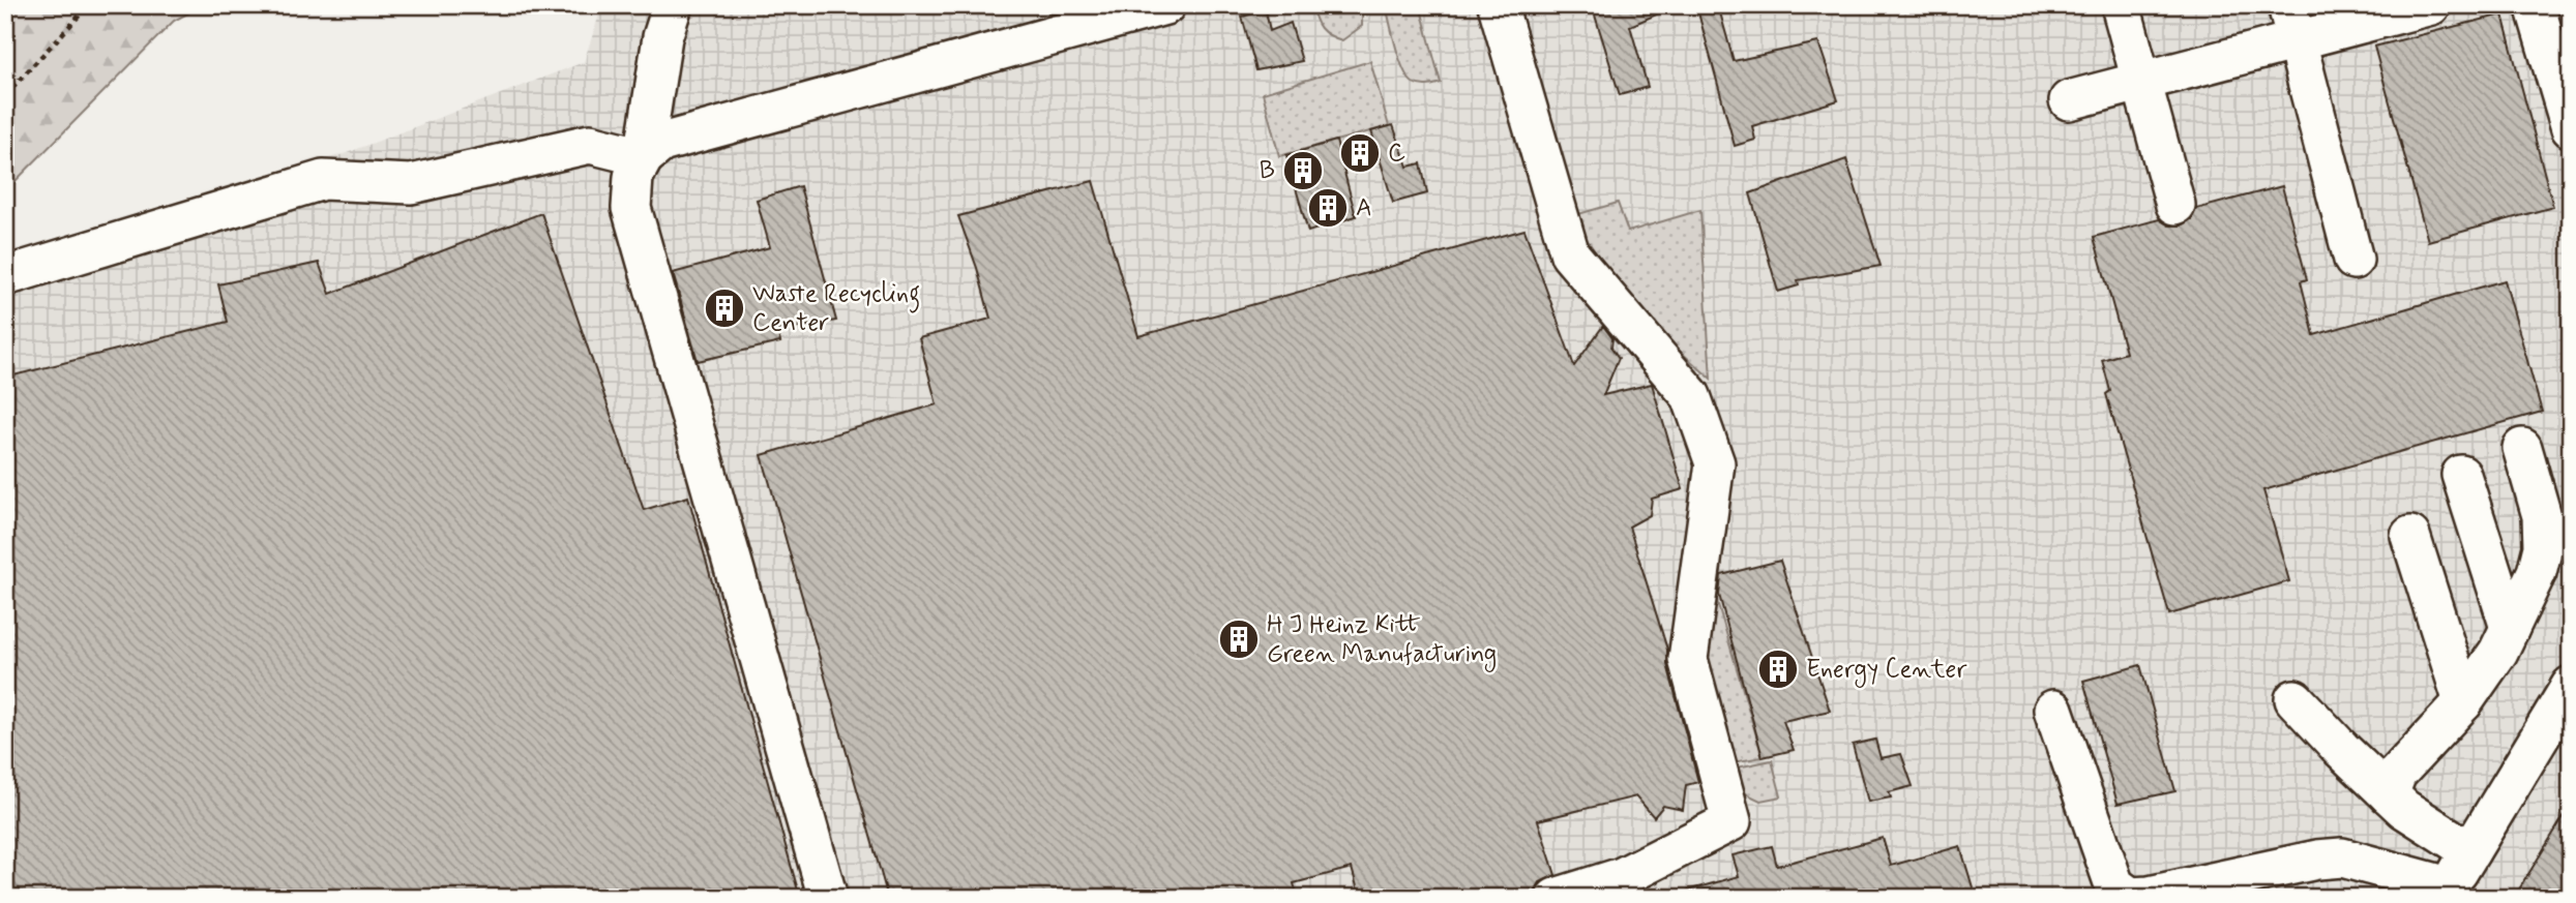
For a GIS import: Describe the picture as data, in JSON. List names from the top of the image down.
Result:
{
  "places": {
    "building": [
      "C",
      "B",
      "A",
      "Waste Recycling Center",
      "H J Heinz Kitt Green Manufacturing",
      "Energy Center"
    ]
  }
}
